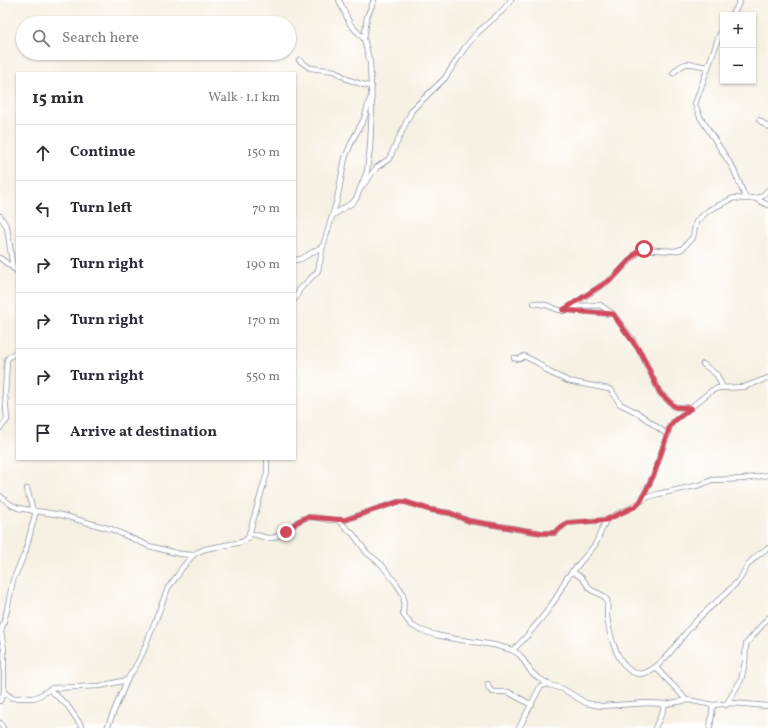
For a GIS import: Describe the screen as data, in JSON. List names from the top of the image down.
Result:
{
  "page": {
    "map_buttons": ["+", "−"],
    "search": "Search here",
    "heading": ["15 min", "Walk · 1.1 km"],
    "list": [
      ["Continue", "150 m"],
      ["Turn left", "70 m"],
      ["Turn right", "190 m"],
      ["Turn right", "170 m"],
      ["Turn right", "550 m"],
      "Arrive at destination"
    ]
  }
}
